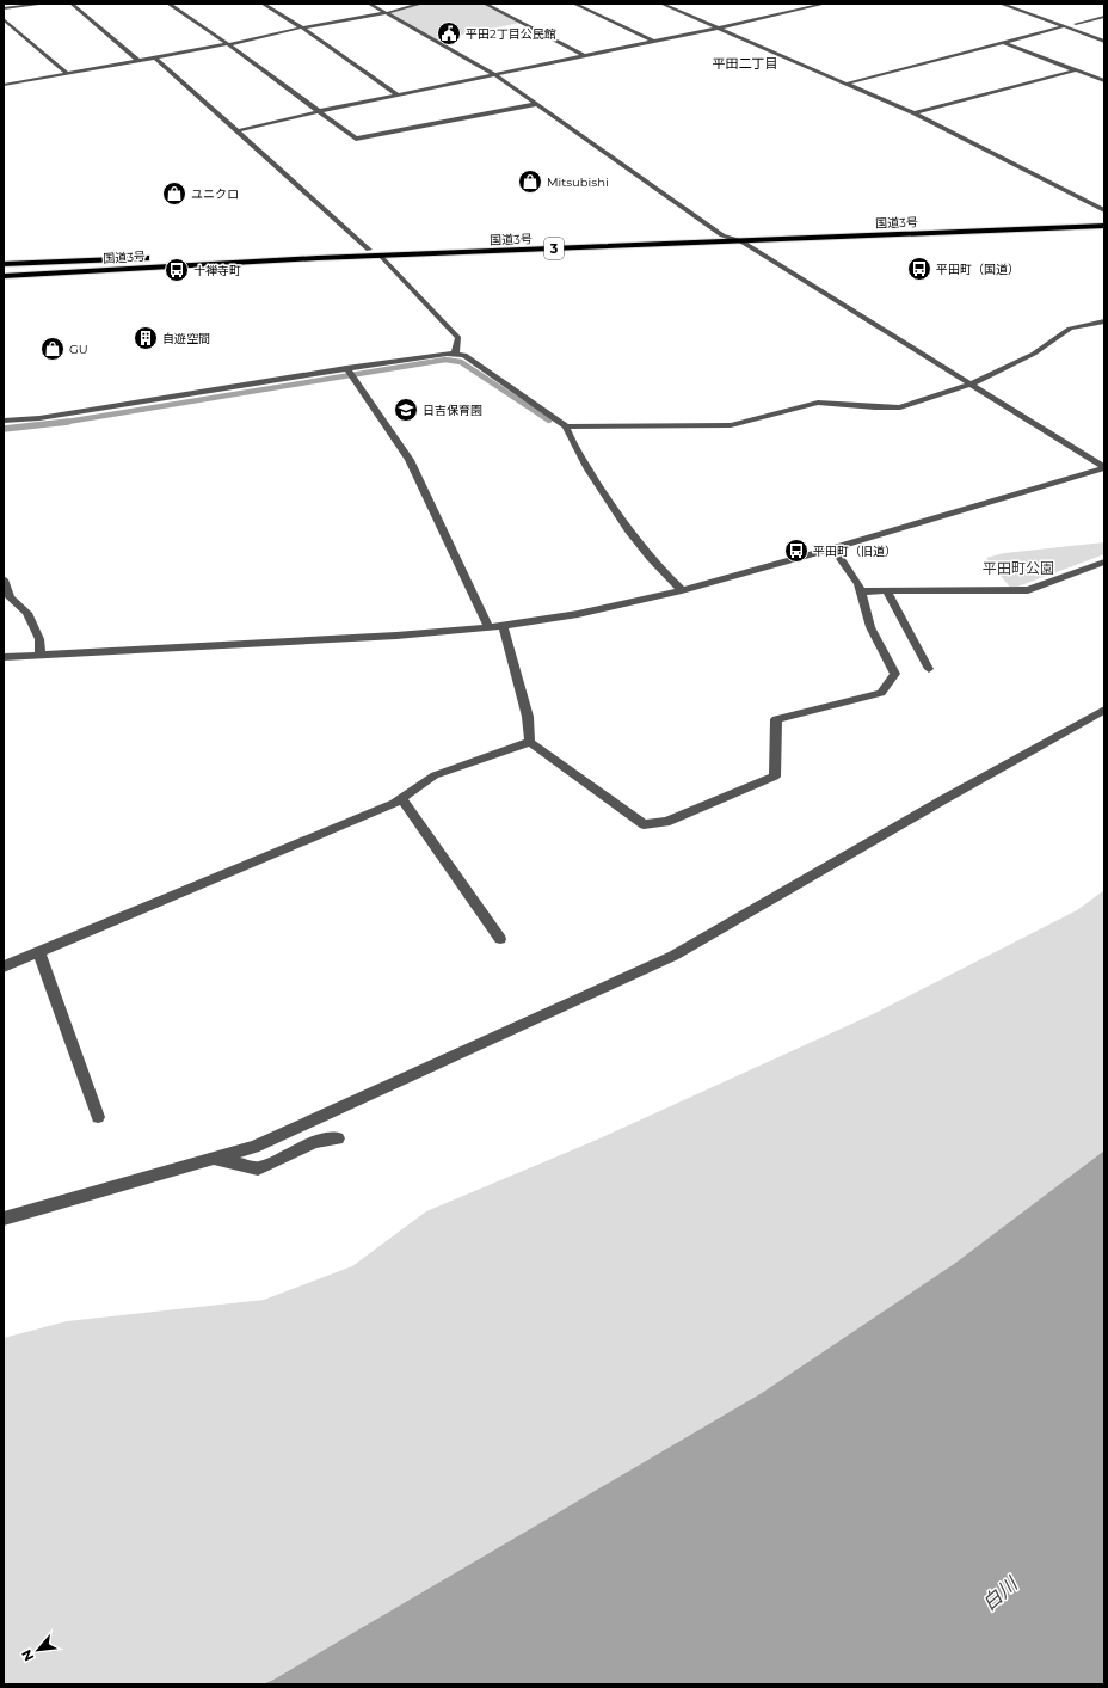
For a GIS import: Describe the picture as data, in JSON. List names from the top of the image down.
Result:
{
  "streets": {
    "highway": ["国道3号", "3"]
  },
  "districts": ["平田二丁目"],
  "water": ["白川"],
  "parks": ["平田町公園"],
  "places": {
    "public building": ["平田2丁目公民館"],
    "shop": ["Mitsubishi", "ユニクロ", "GU"],
    "bus stop": ["平田町（国道）", "十禅寺町", "平田町（旧道）"],
    "building": ["自遊空間"],
    "school or university": ["日吉保育園"]
  },
  "north": "bottom left"
}
